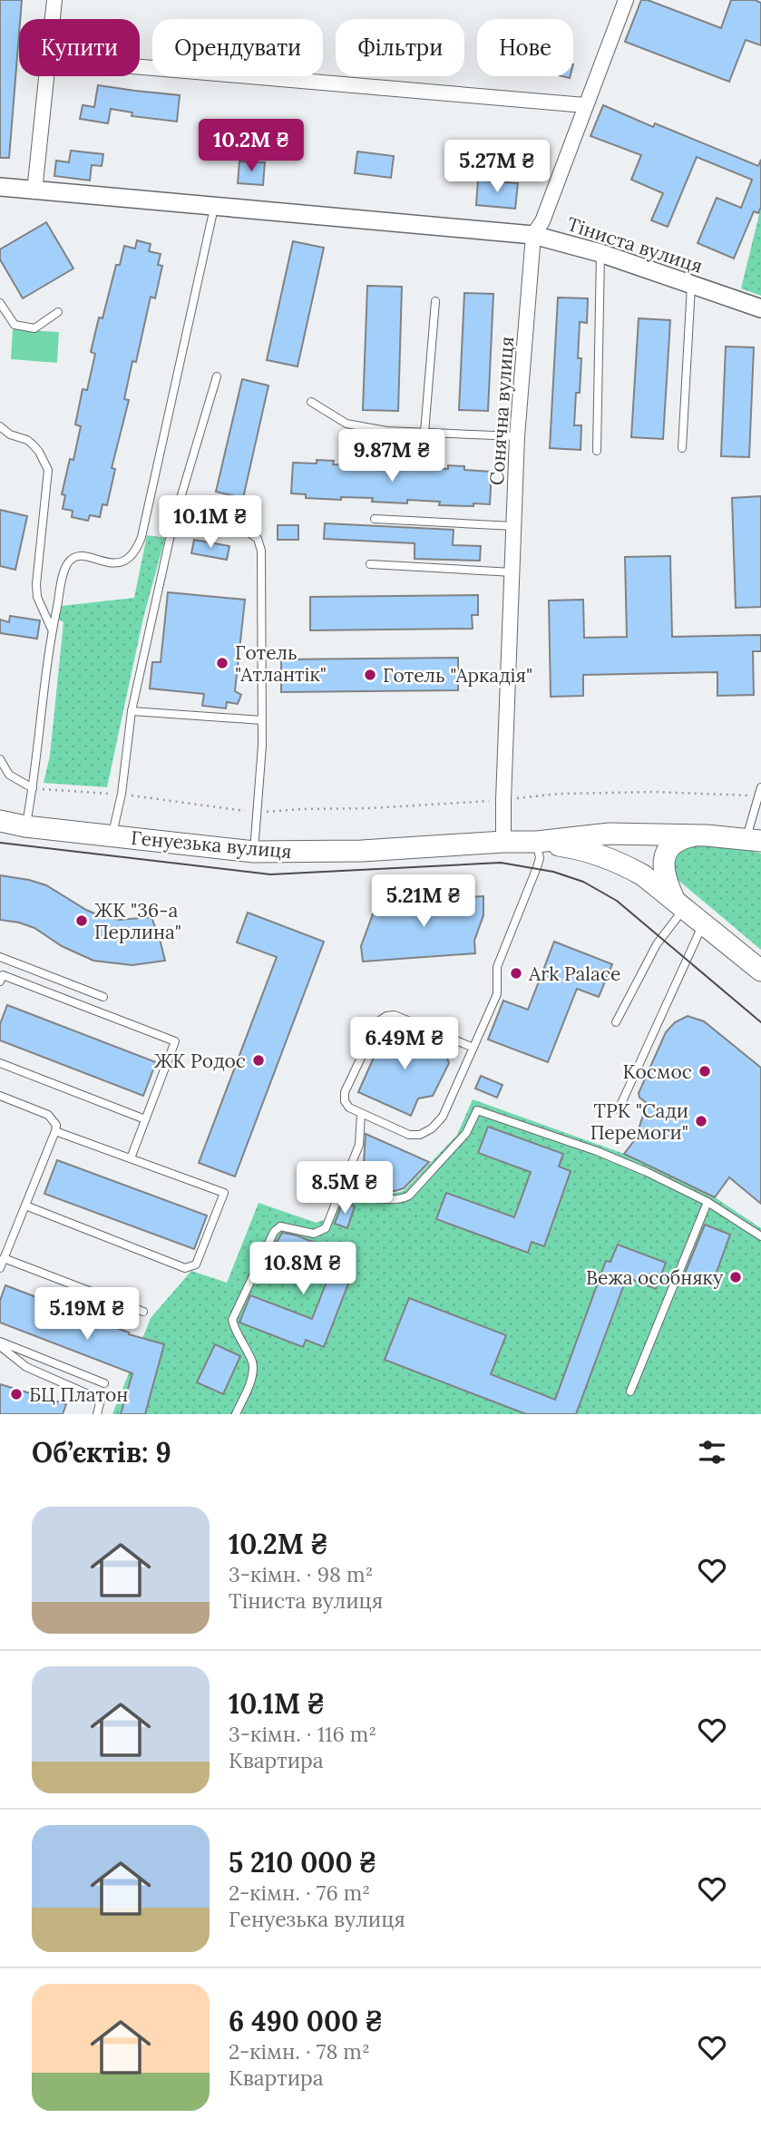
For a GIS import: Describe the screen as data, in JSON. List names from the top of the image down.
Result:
{
  "streets": {
    "main road": ["Генуезька вулиця"],
    "street": ["Тіниста вулиця", "Сонячна вулиця"]
  },
  "crossings": [
    ["Тіниста вулиця", "Сонячна вулиця"],
    ["Сонячна вулиця", "Генуезька вулиця"]
  ],
  "places": [
    "Готель \"Атлантік\"",
    "Готель \"Аркадія\"",
    "ЖК \"36-а Перлина\"",
    "Ark Palace",
    "ЖК Родос",
    "Космос",
    "ТРК \"Сади Перемоги\"",
    "Вежа особняку",
    "БЦ Платон"
  ],
  "page": {
    "chip": [
      "Купити",
      "Орендувати",
      "Фільтри",
      "Нове"
    ],
    "price": [
      "10.2M ₴",
      "5.27M ₴",
      "9.87M ₴",
      "10.1M ₴",
      "5.21M ₴",
      "6.49M ₴",
      "8.5M ₴",
      "10.8M ₴",
      "5.19M ₴"
    ],
    "heading": "Об’єктів: 9",
    "list": [
      {
        "name": "10.2M ₴",
        "note": "3-кімн. · 98 m² · Тіниста вулиця"
      },
      {
        "name": "10.1M ₴",
        "note": "3-кімн. · 116 m² · Квартира"
      },
      {
        "name": "5 210 000 ₴",
        "note": "2-кімн. · 76 m² · Генуезька вулиця"
      },
      {
        "name": "6 490 000 ₴",
        "note": "2-кімн. · 78 m² · Квартира"
      }
    ]
  }
}
